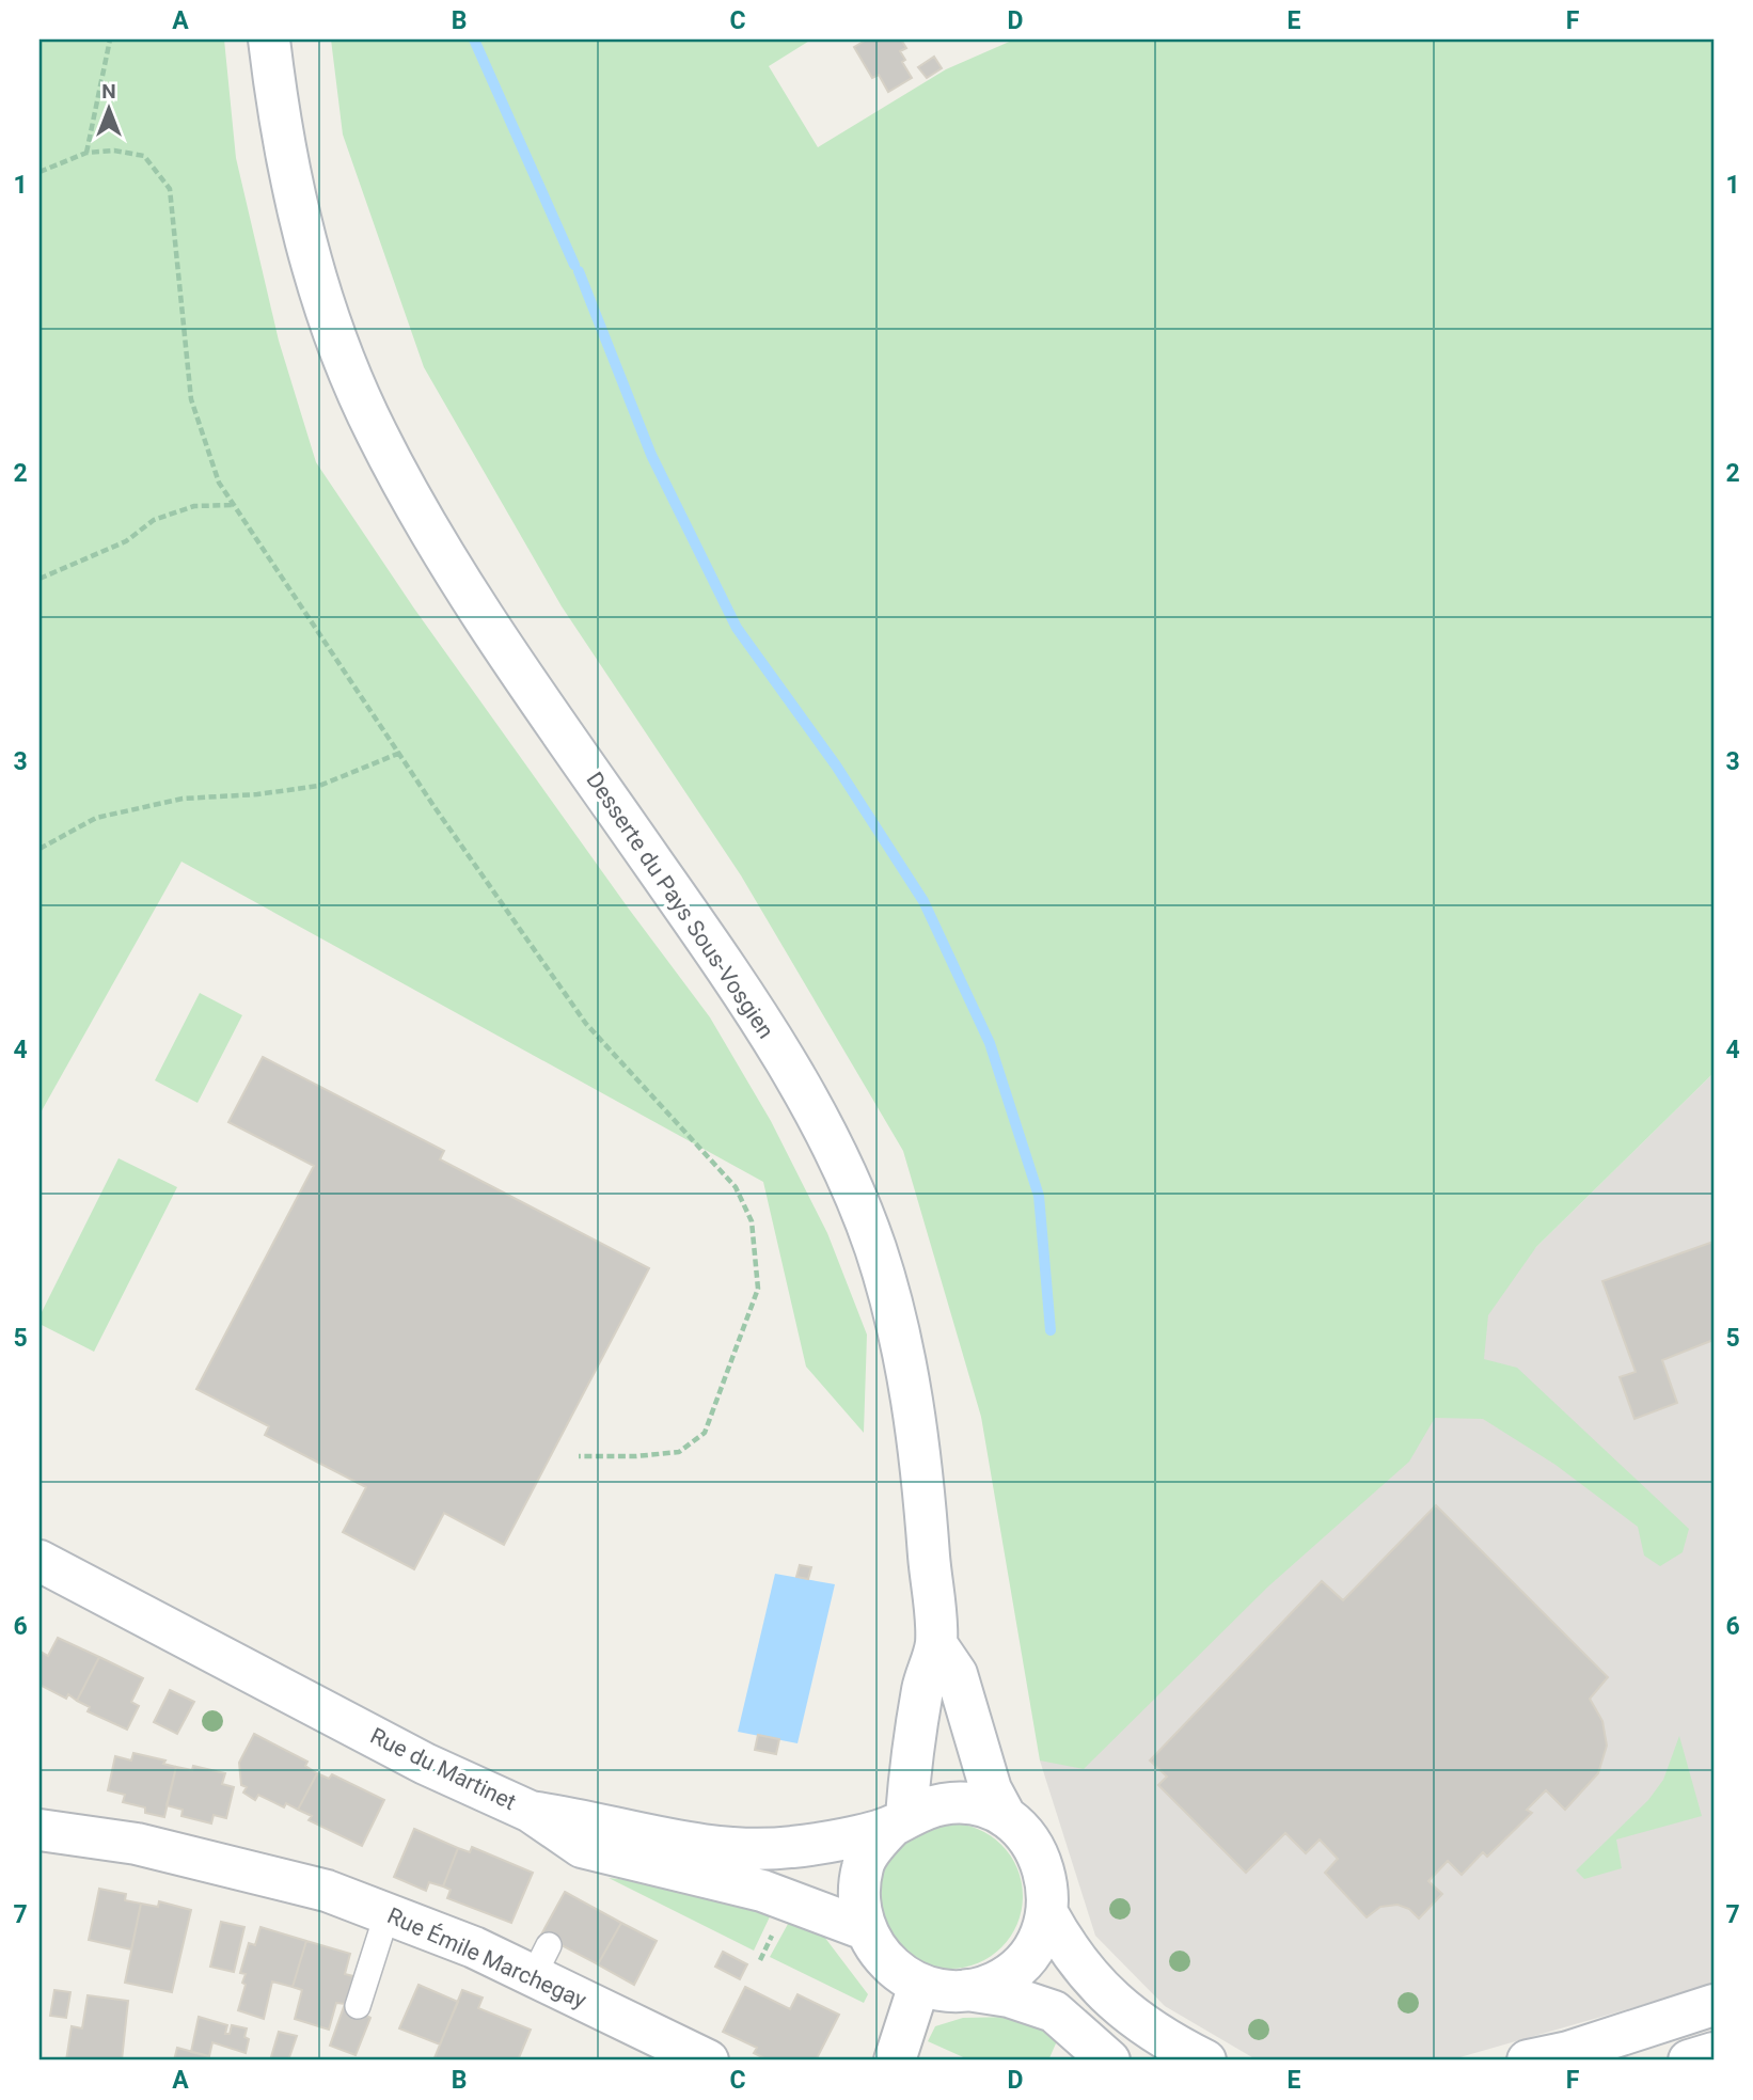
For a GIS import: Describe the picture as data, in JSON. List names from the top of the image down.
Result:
{
  "streets": {
    "main road": ["Desserte du Pays Sous-Vosgien", "Rue du Martinet", "Rue Émile Marchegay"]
  },
  "crossings": [
    ["Desserte du Pays Sous-Vosgien", "Rue du Martinet"]
  ],
  "north": "top",
  "grid": {
    "columns": [
      "A",
      "B",
      "C",
      "D",
      "E",
      "F"
    ],
    "rows": [
      "1",
      "2",
      "3",
      "4",
      "5",
      "6",
      "7"
    ]
  }
}
